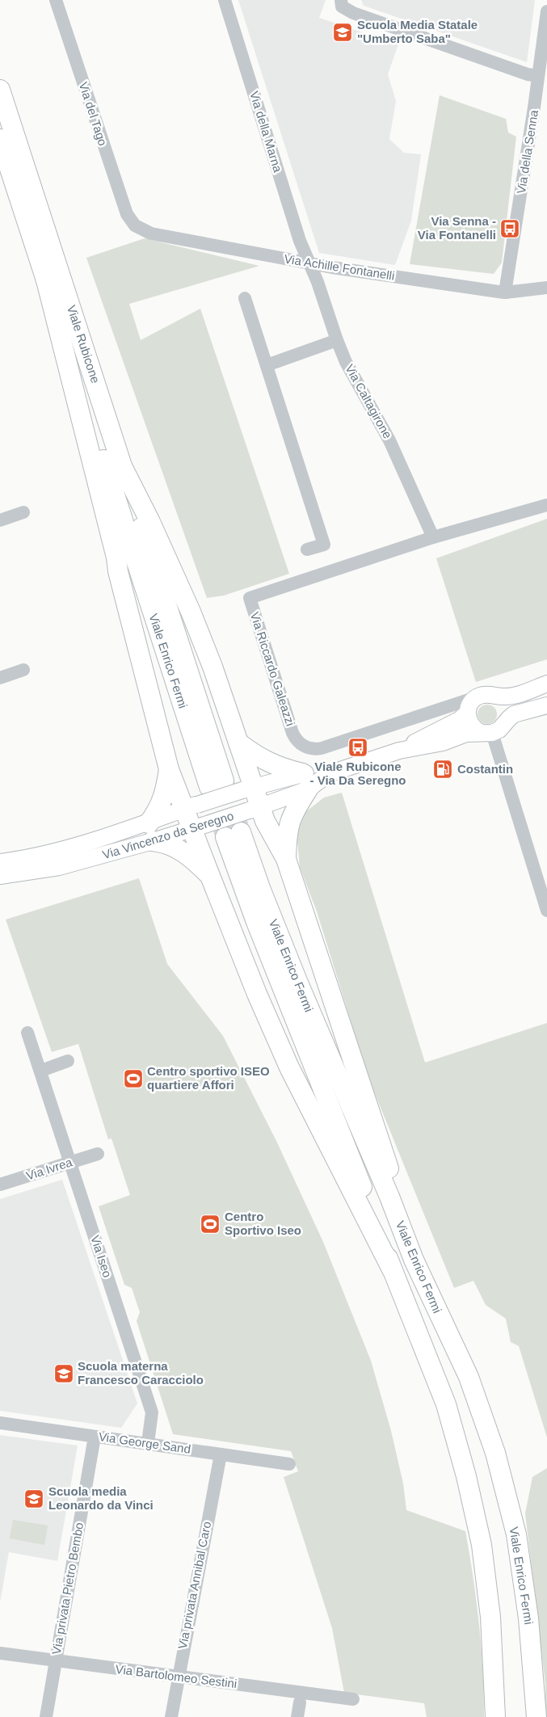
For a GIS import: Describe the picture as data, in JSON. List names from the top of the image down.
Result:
{
  "streets": {
    "highway": ["Viale Rubicone", "Viale Enrico Fermi"],
    "main road": ["Via Vincenzo da Seregno"],
    "street": [
      "Via del Tago",
      "Via della Marna",
      "Via della Senna",
      "Via Achille Fontanelli",
      "Via Caltagirone",
      "Via Riccardo Galeazzi",
      "Via Ivrea",
      "Via Iseo",
      "Via George Sand",
      "Via privata Annibal Caro",
      "Via privata Pietro Bembo",
      "Via Bartolomeo Sestini"
    ]
  },
  "crossings": [
    ["Via del Tago", "Via Achille Fontanelli"],
    ["Via della Marna", "Via Achille Fontanelli"],
    ["Via della Marna", "Via Caltagirone"],
    ["Via della Senna", "Via Achille Fontanelli"],
    ["Via Achille Fontanelli", "Via Caltagirone"],
    ["Viale Rubicone", "Viale Enrico Fermi"],
    ["Via Caltagirone", "Via Riccardo Galeazzi"],
    ["Via Riccardo Galeazzi", "Via Vincenzo da Seregno"],
    ["Via Ivrea", "Via Iseo"],
    ["Via Iseo", "Via George Sand"],
    ["Via George Sand", "Via privata Annibal Caro"],
    ["Via George Sand", "Via privata Pietro Bembo"],
    ["Via privata Annibal Caro", "Via Bartolomeo Sestini"],
    ["Via privata Pietro Bembo", "Via Bartolomeo Sestini"]
  ],
  "places": {
    "school or university": ["Scuola Media Statale \"Umberto Saba\"", "Scuola materna Francesco Caracciolo", "Scuola media Leonardo da Vinci"],
    "bus stop": ["Via Senna - Via Fontanelli", "Viale Rubicone - Via Da Seregno"],
    "fuel station": ["Costantin"],
    "sports": ["Centro sportivo ISEO quartiere Affori", "Centro Sportivo Iseo"]
  }
}
